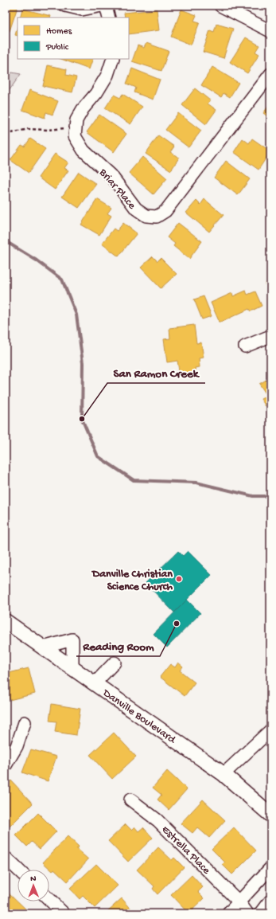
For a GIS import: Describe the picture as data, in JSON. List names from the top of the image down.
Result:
{
  "streets": {
    "main road": ["Danville Boulevard"],
    "street": ["Briar Place", "Estrella Place"]
  },
  "places": ["San Ramon Creek", "Danville Christian Science Church", "Reading Room"],
  "legend": ["Homes", "Public"],
  "north": "top"
}
